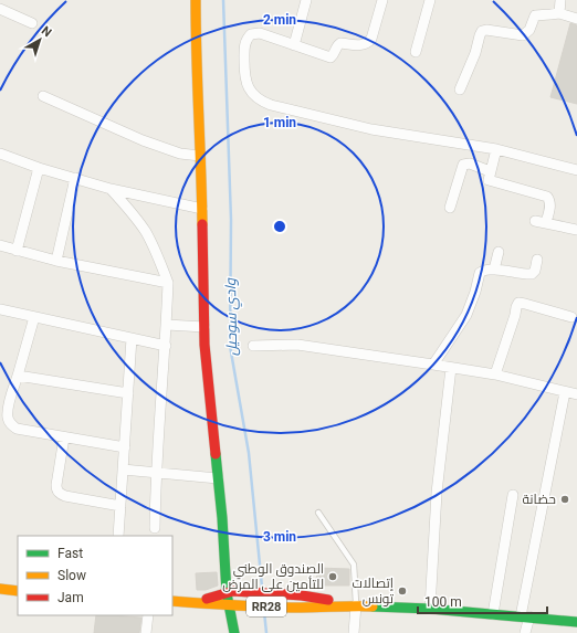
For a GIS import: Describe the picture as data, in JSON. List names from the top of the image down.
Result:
{
  "streets": {
    "street": ["RR28"]
  },
  "water": ["وادي سوحيل"],
  "places": ["حضانة", "الصندوق الوطني للتأمين على المرض", "إتصالات تونس"],
  "legend": ["Fast", "Slow", "Jam"],
  "scale_bar": "100 m",
  "north": "top right",
  "rings": ["2 min", "1 min", "3 min"]
}
